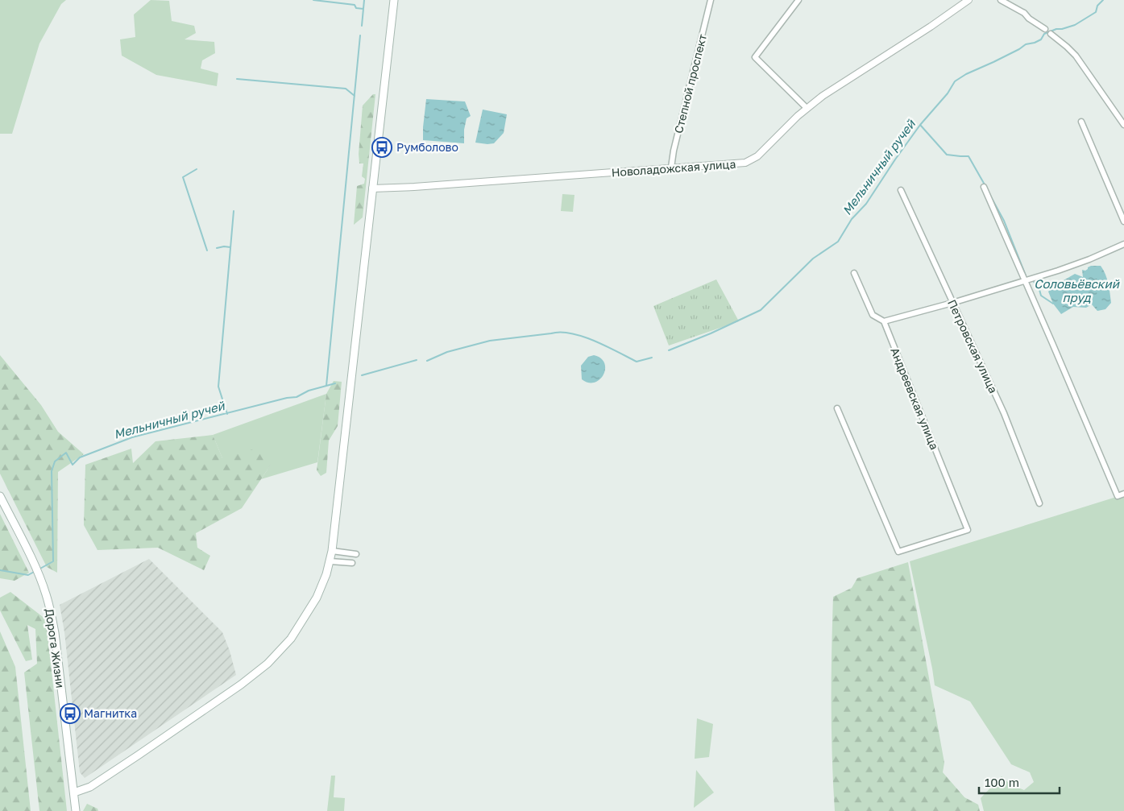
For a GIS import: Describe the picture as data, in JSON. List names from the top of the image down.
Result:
{
  "streets": {
    "main road": ["Дорога Жизни"],
    "street": [
      "Степной проспект",
      "Новоладожская улица",
      "Петровская улица",
      "Андреевская улица"
    ]
  },
  "crossings": [
    ["Степной проспект", "Новоладожская улица"]
  ],
  "water": ["Мельничный ручей", "Соловьёвский пруд"],
  "places": {
    "bus stop": ["Румболово", "Магнитка"]
  },
  "scale_bar": "100 m"
}
